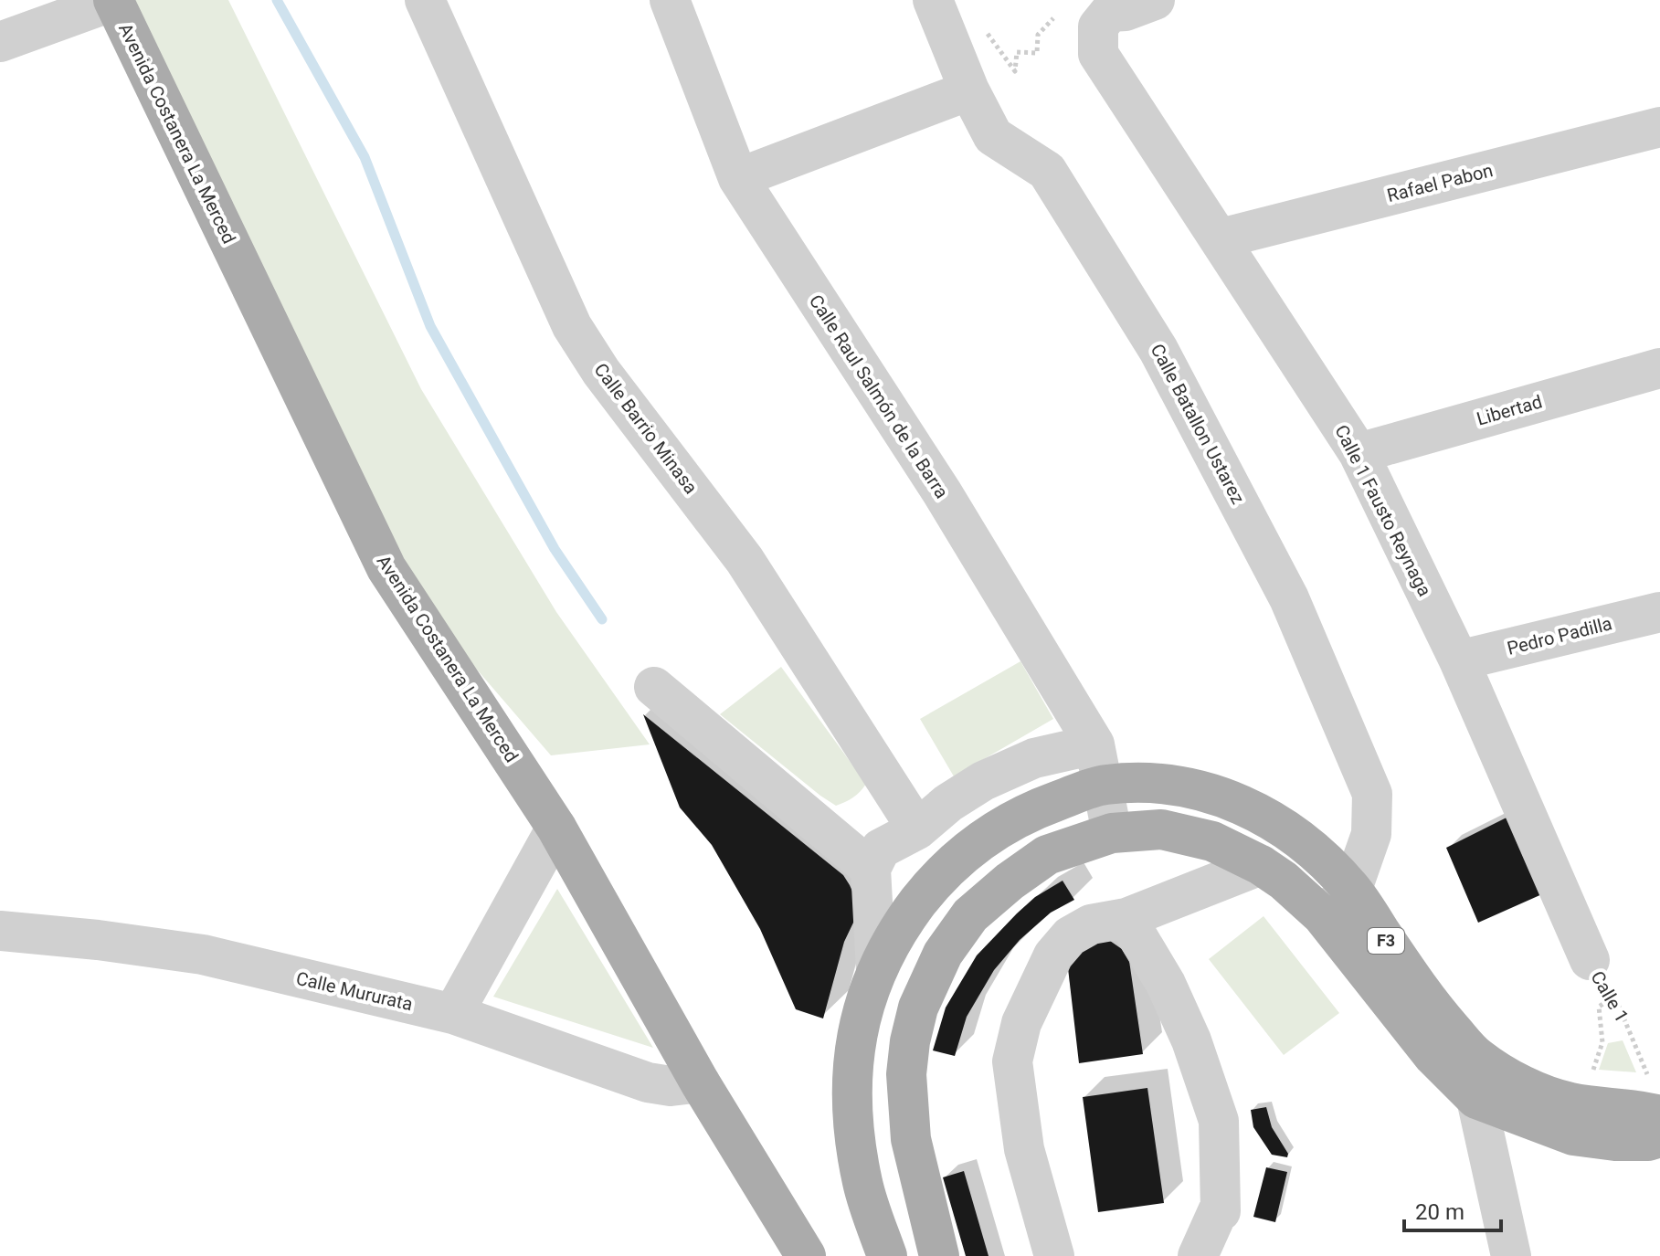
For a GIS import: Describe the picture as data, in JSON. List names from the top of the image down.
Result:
{
  "streets": {
    "main road": ["Avenida Costanera La Merced", "F3"],
    "street": [
      "Rafael Pabon",
      "Calle Raul Salmón de la Barra",
      "Libertad",
      "Calle Batallon Ustarez",
      "Calle Barrio Minasa",
      "Calle 1 Fausto Reynaga",
      "Pedro Padilla",
      "Calle Mururata"
    ],
    "path": ["Calle 1"]
  },
  "crossings": [
    ["Avenida Costanera La Merced", "Calle Mururata"],
    ["Rafael Pabon", "Calle 1 Fausto Reynaga"],
    ["Calle Raul Salmón de la Barra", "F3"],
    ["Libertad", "Calle 1 Fausto Reynaga"],
    ["Calle Batallon Ustarez", "F3"],
    ["Calle 1 Fausto Reynaga", "Pedro Padilla"],
    ["Calle 1 Fausto Reynaga", "Calle 1"]
  ],
  "scale_bar": "20 m"
}
